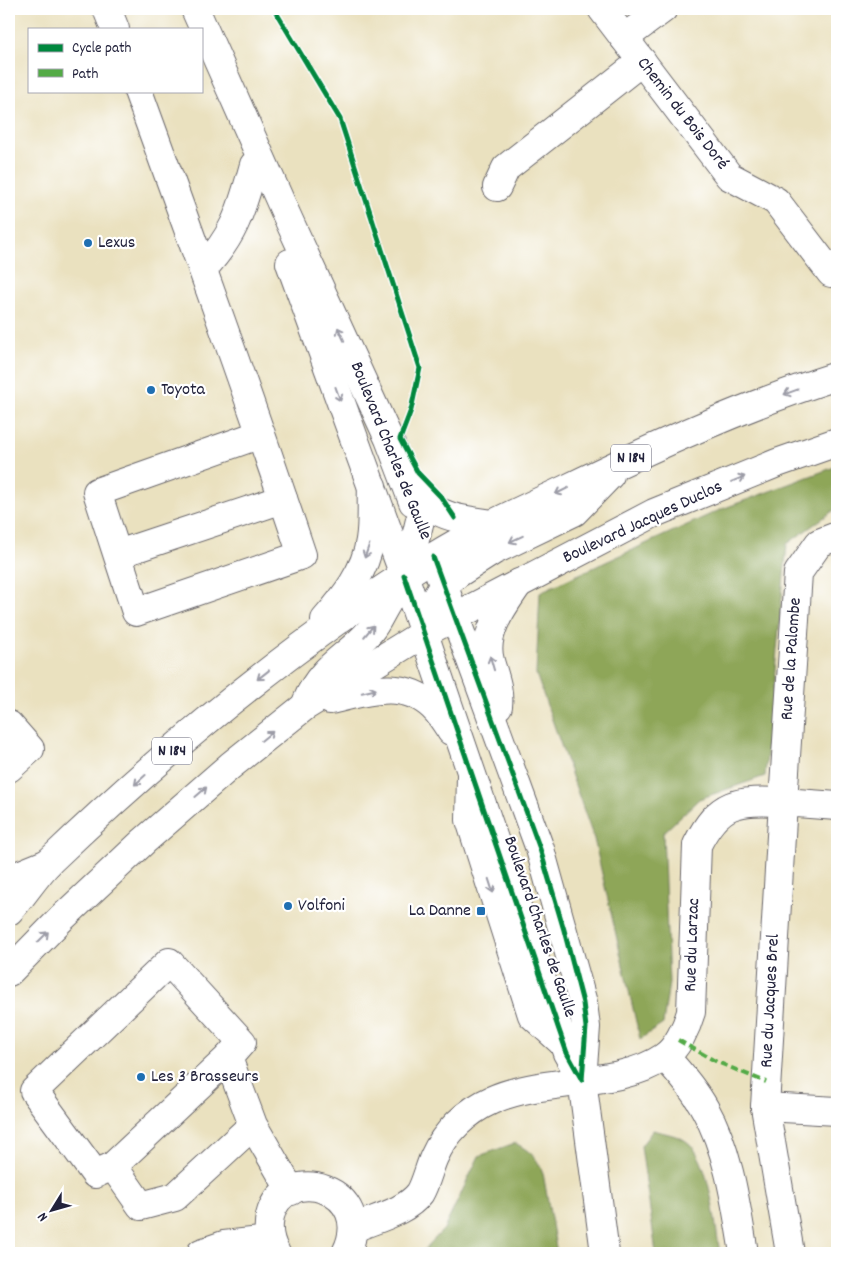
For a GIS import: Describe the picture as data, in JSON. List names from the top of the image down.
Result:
{
  "streets": {
    "main road": [
      "Chemin du Bois Doré",
      "Boulevard Charles de Gaulle",
      "N 184",
      "Boulevard Jacques Duclos",
      "Rue de la Palombe",
      "Rue du Larzac",
      "Rue du Jacques Brel"
    ]
  },
  "crossings": [
    ["Boulevard Charles de Gaulle", "N 184"],
    ["Boulevard Charles de Gaulle", "Boulevard Jacques Duclos"],
    ["N 184", "Boulevard Jacques Duclos"],
    ["Rue de la Palombe", "Rue du Larzac"],
    ["Rue de la Palombe", "Rue du Jacques Brel"],
    ["Rue du Larzac", "Rue du Jacques Brel"]
  ],
  "places": {
    "other": [
      "Lexus",
      "Toyota",
      "Volfoni",
      "Les 3 Brasseurs"
    ],
    "transit": ["La Danne"]
  },
  "legend": ["Cycle path", "Path"],
  "north": "bottom left"
}
